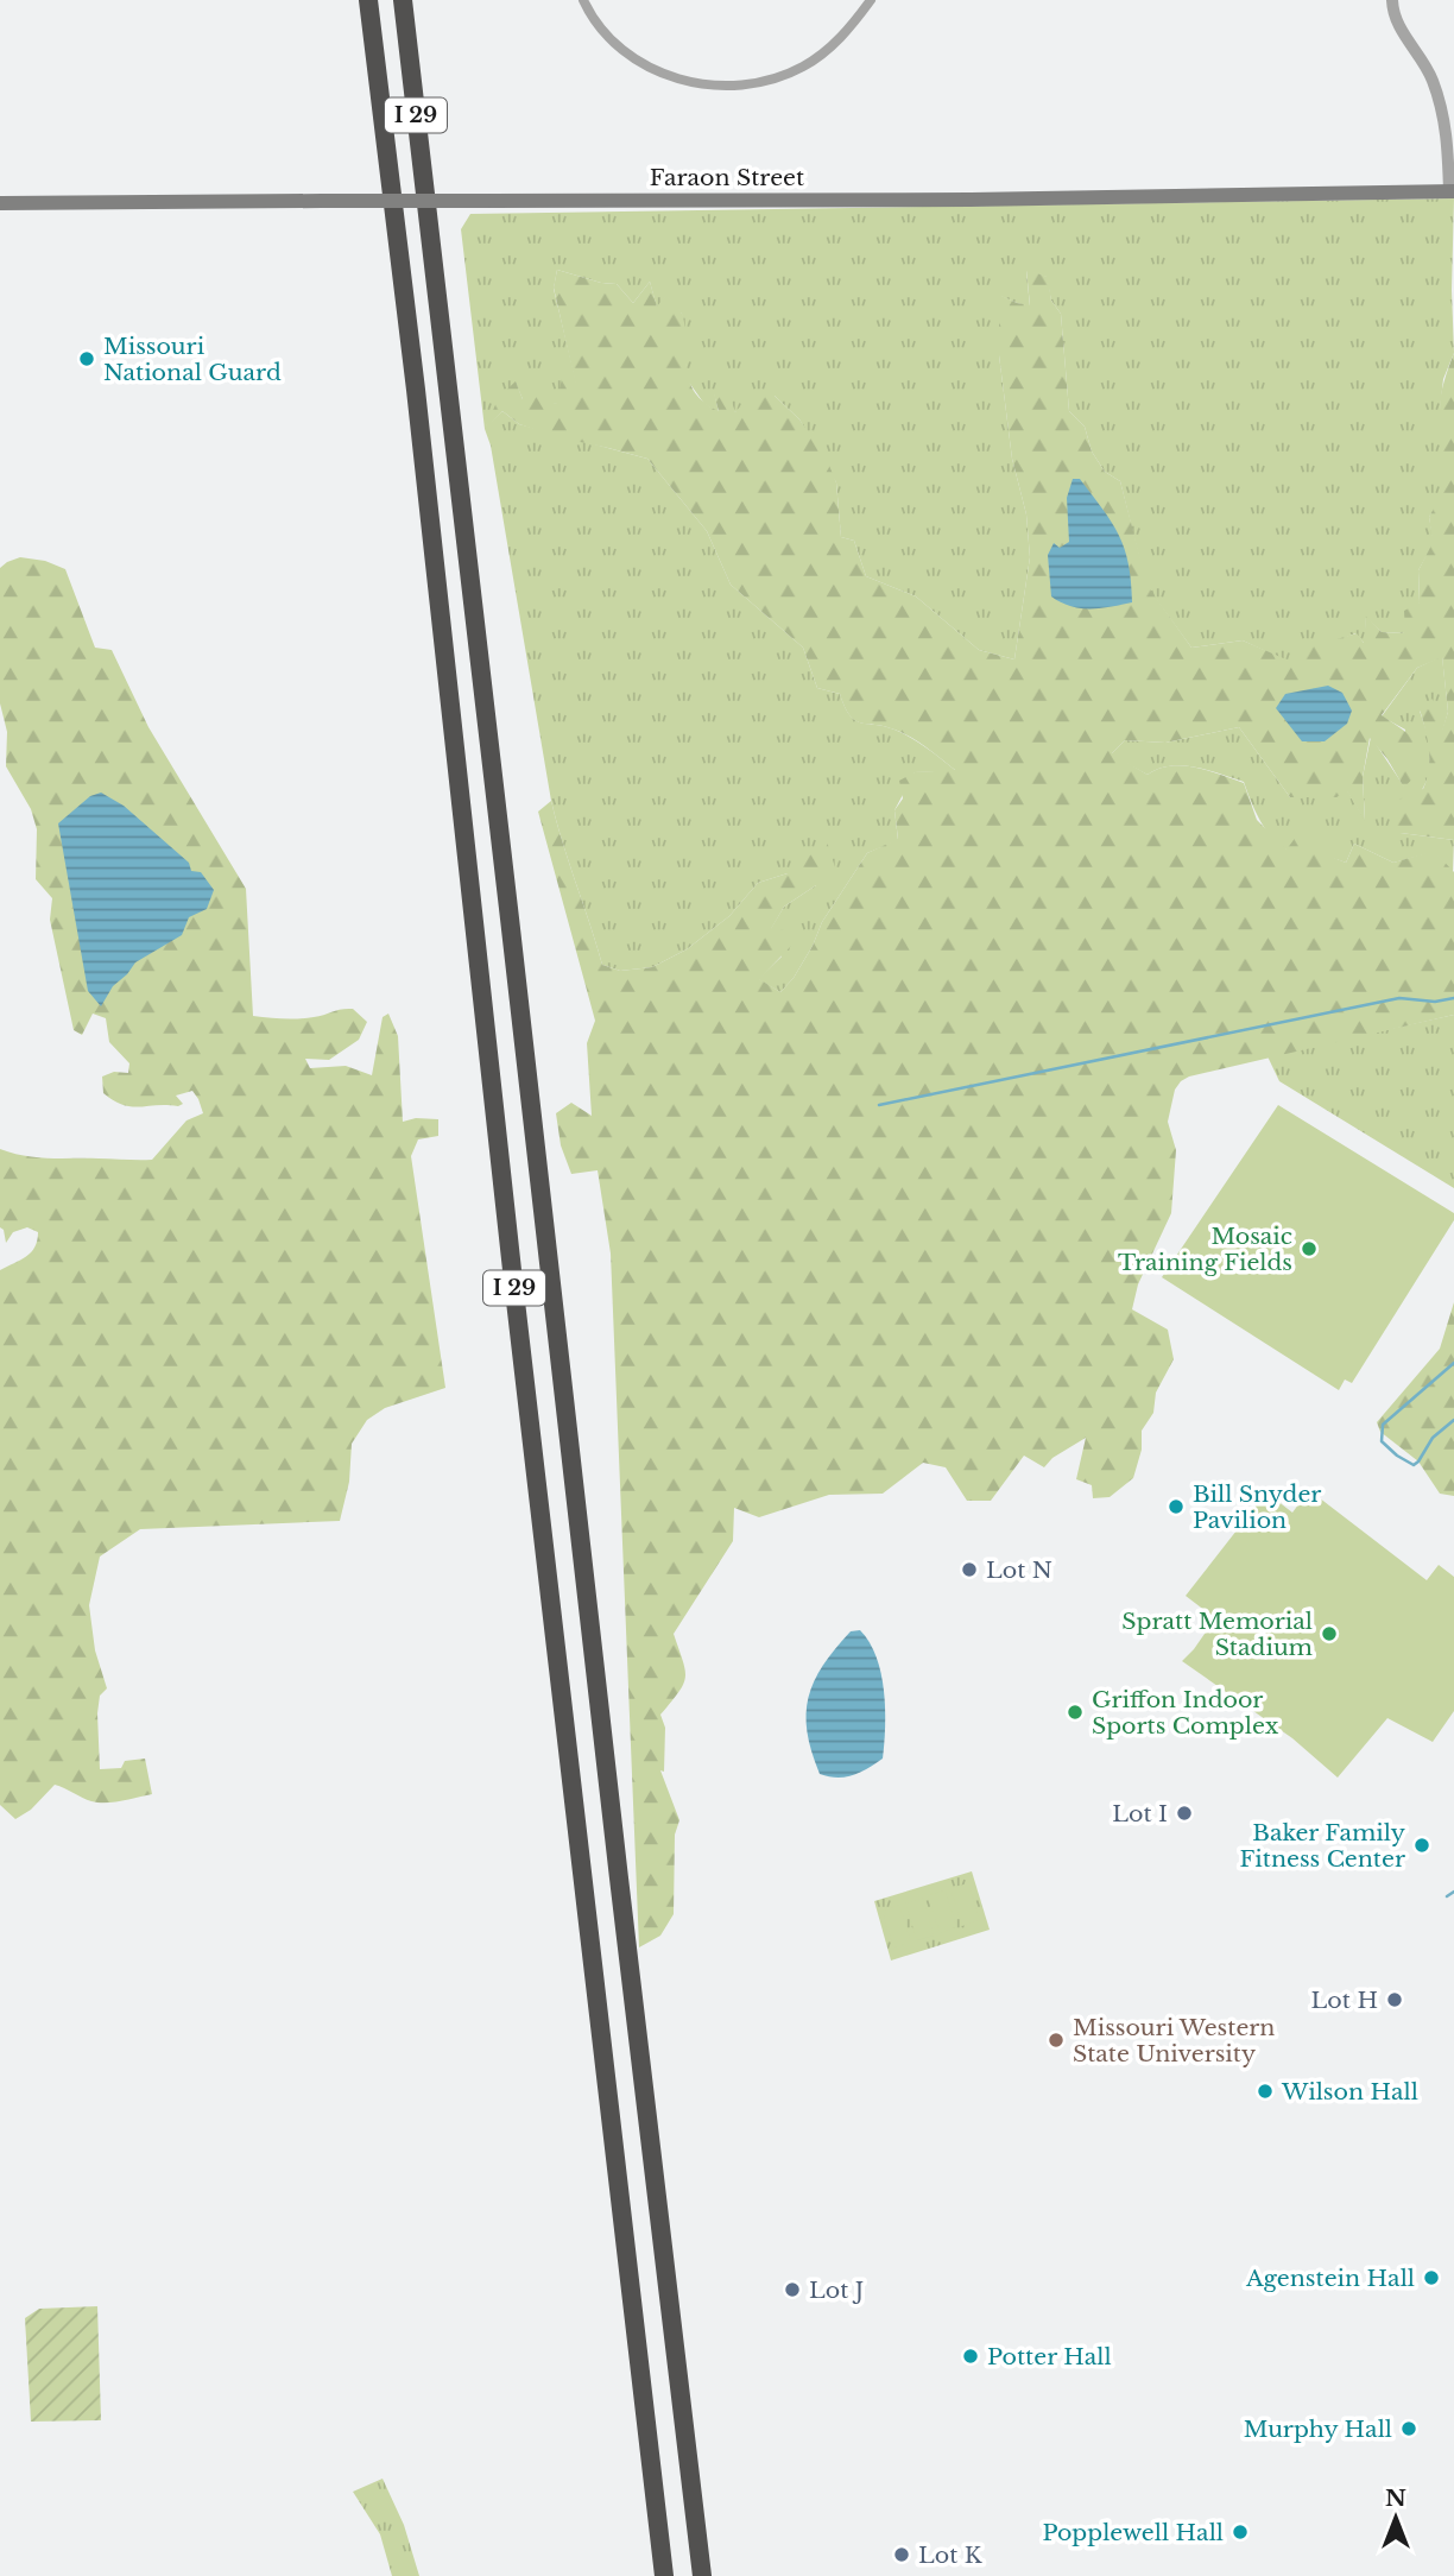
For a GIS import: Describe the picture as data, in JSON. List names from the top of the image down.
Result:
{
  "streets": {
    "highway": ["I 29"],
    "main road": ["Faraon Street"]
  },
  "places": [
    "Missouri National Guard",
    "Mosaic Training Fields",
    "Bill Snyder Pavilion",
    "Lot N",
    "Spratt Memorial Stadium",
    "Griffon Indoor Sports Complex",
    "Lot I",
    "Baker Family Fitness Center",
    "Lot H",
    "Missouri Western State University",
    "Wilson Hall",
    "Agenstein Hall",
    "Lot J",
    "Potter Hall",
    "Murphy Hall",
    "Popplewell Hall",
    "Lot K"
  ],
  "north": "top"
}
